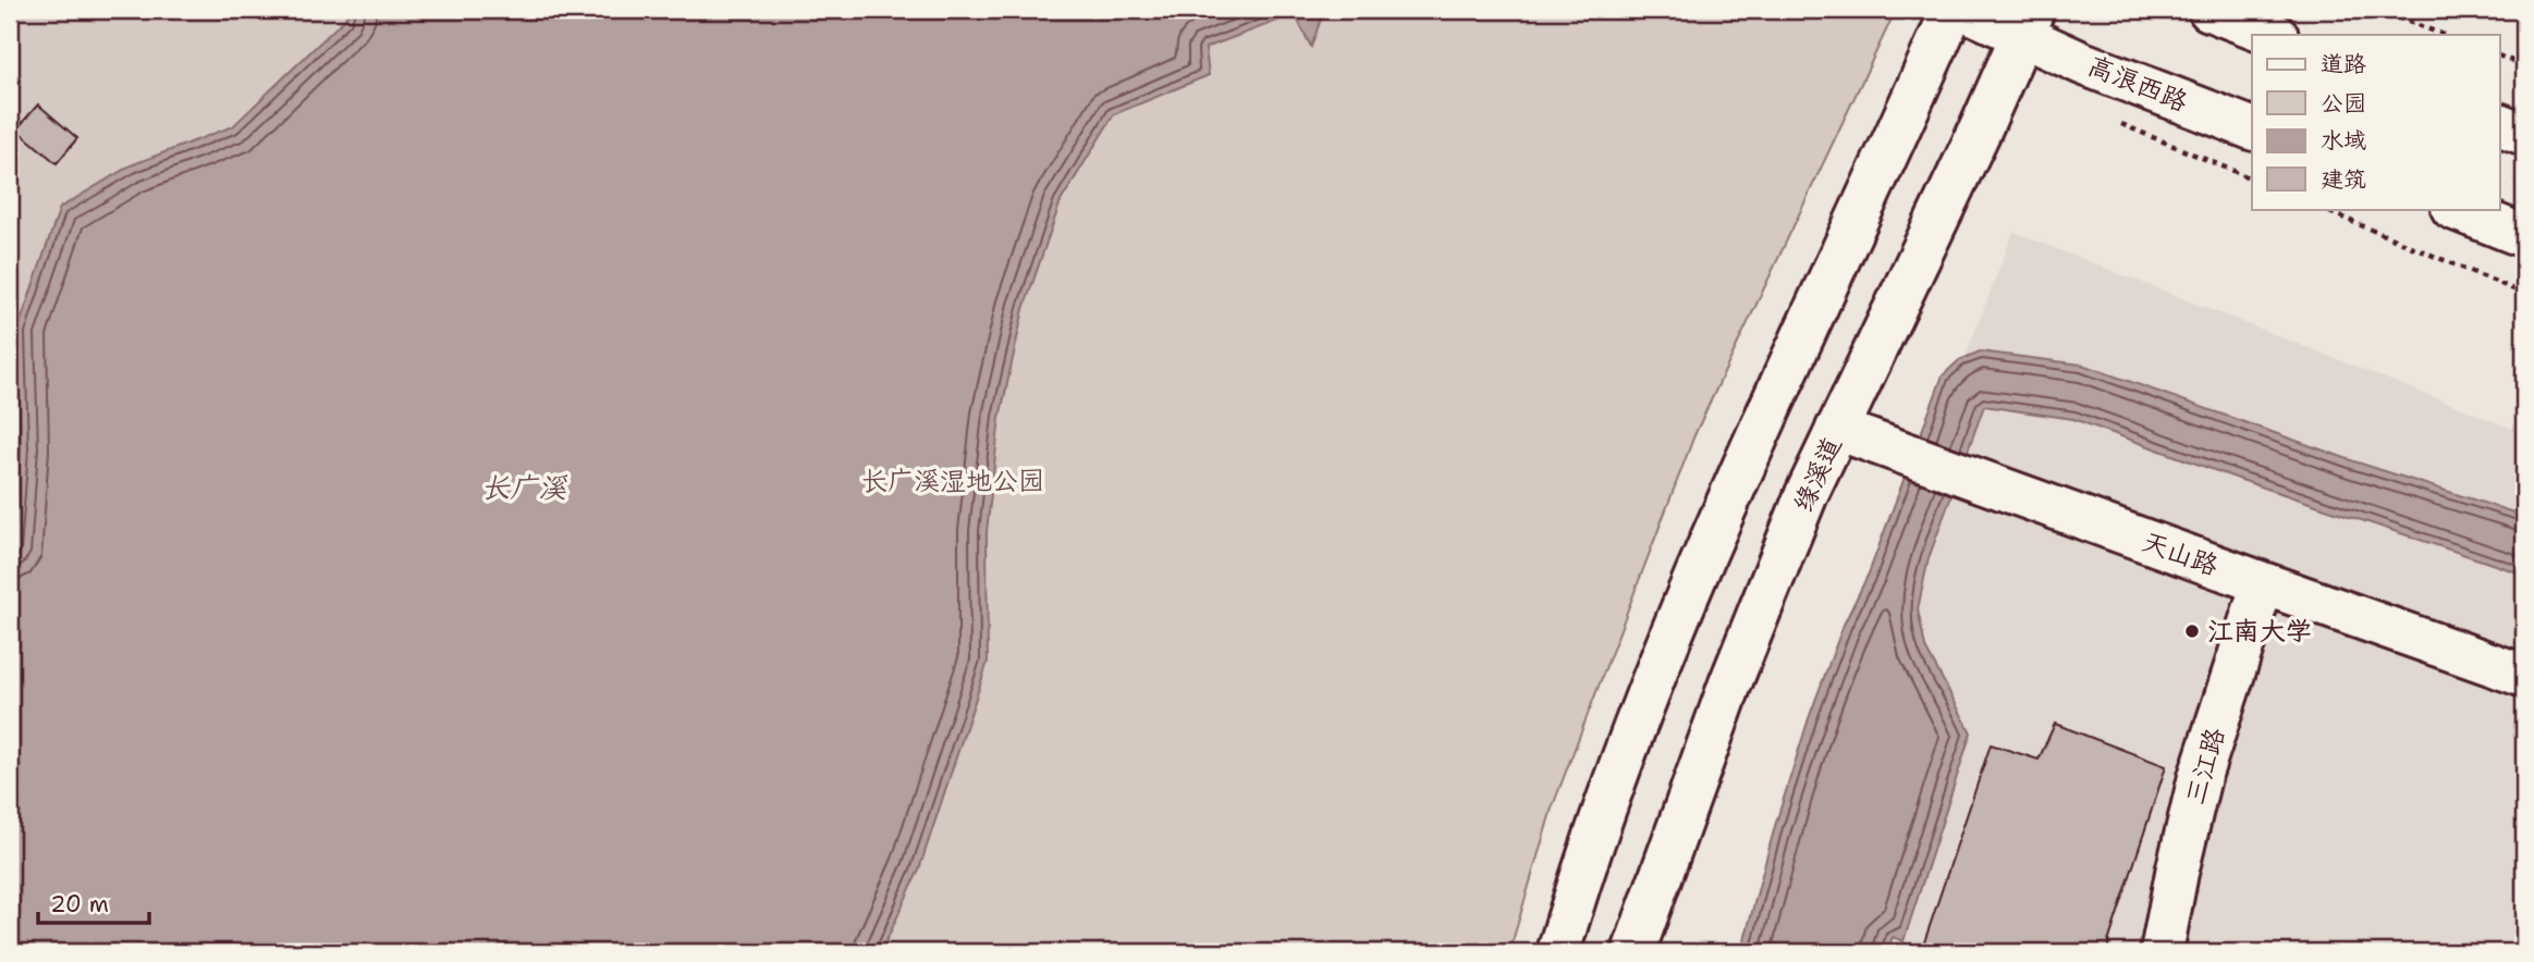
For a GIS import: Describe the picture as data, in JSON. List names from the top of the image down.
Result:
{
  "streets": {
    "main road": [
      "高浪西路",
      "缘溪道",
      "天山路",
      "三江路"
    ]
  },
  "crossings": [
    ["高浪西路", "缘溪道"],
    ["缘溪道", "天山路"],
    ["天山路", "三江路"]
  ],
  "water": ["长广溪"],
  "parks": ["长广溪湿地公园"],
  "places": ["江南大学"],
  "legend": [
    "道路",
    "公园",
    "水域",
    "建筑"
  ],
  "scale_bar": "20 m"
}
